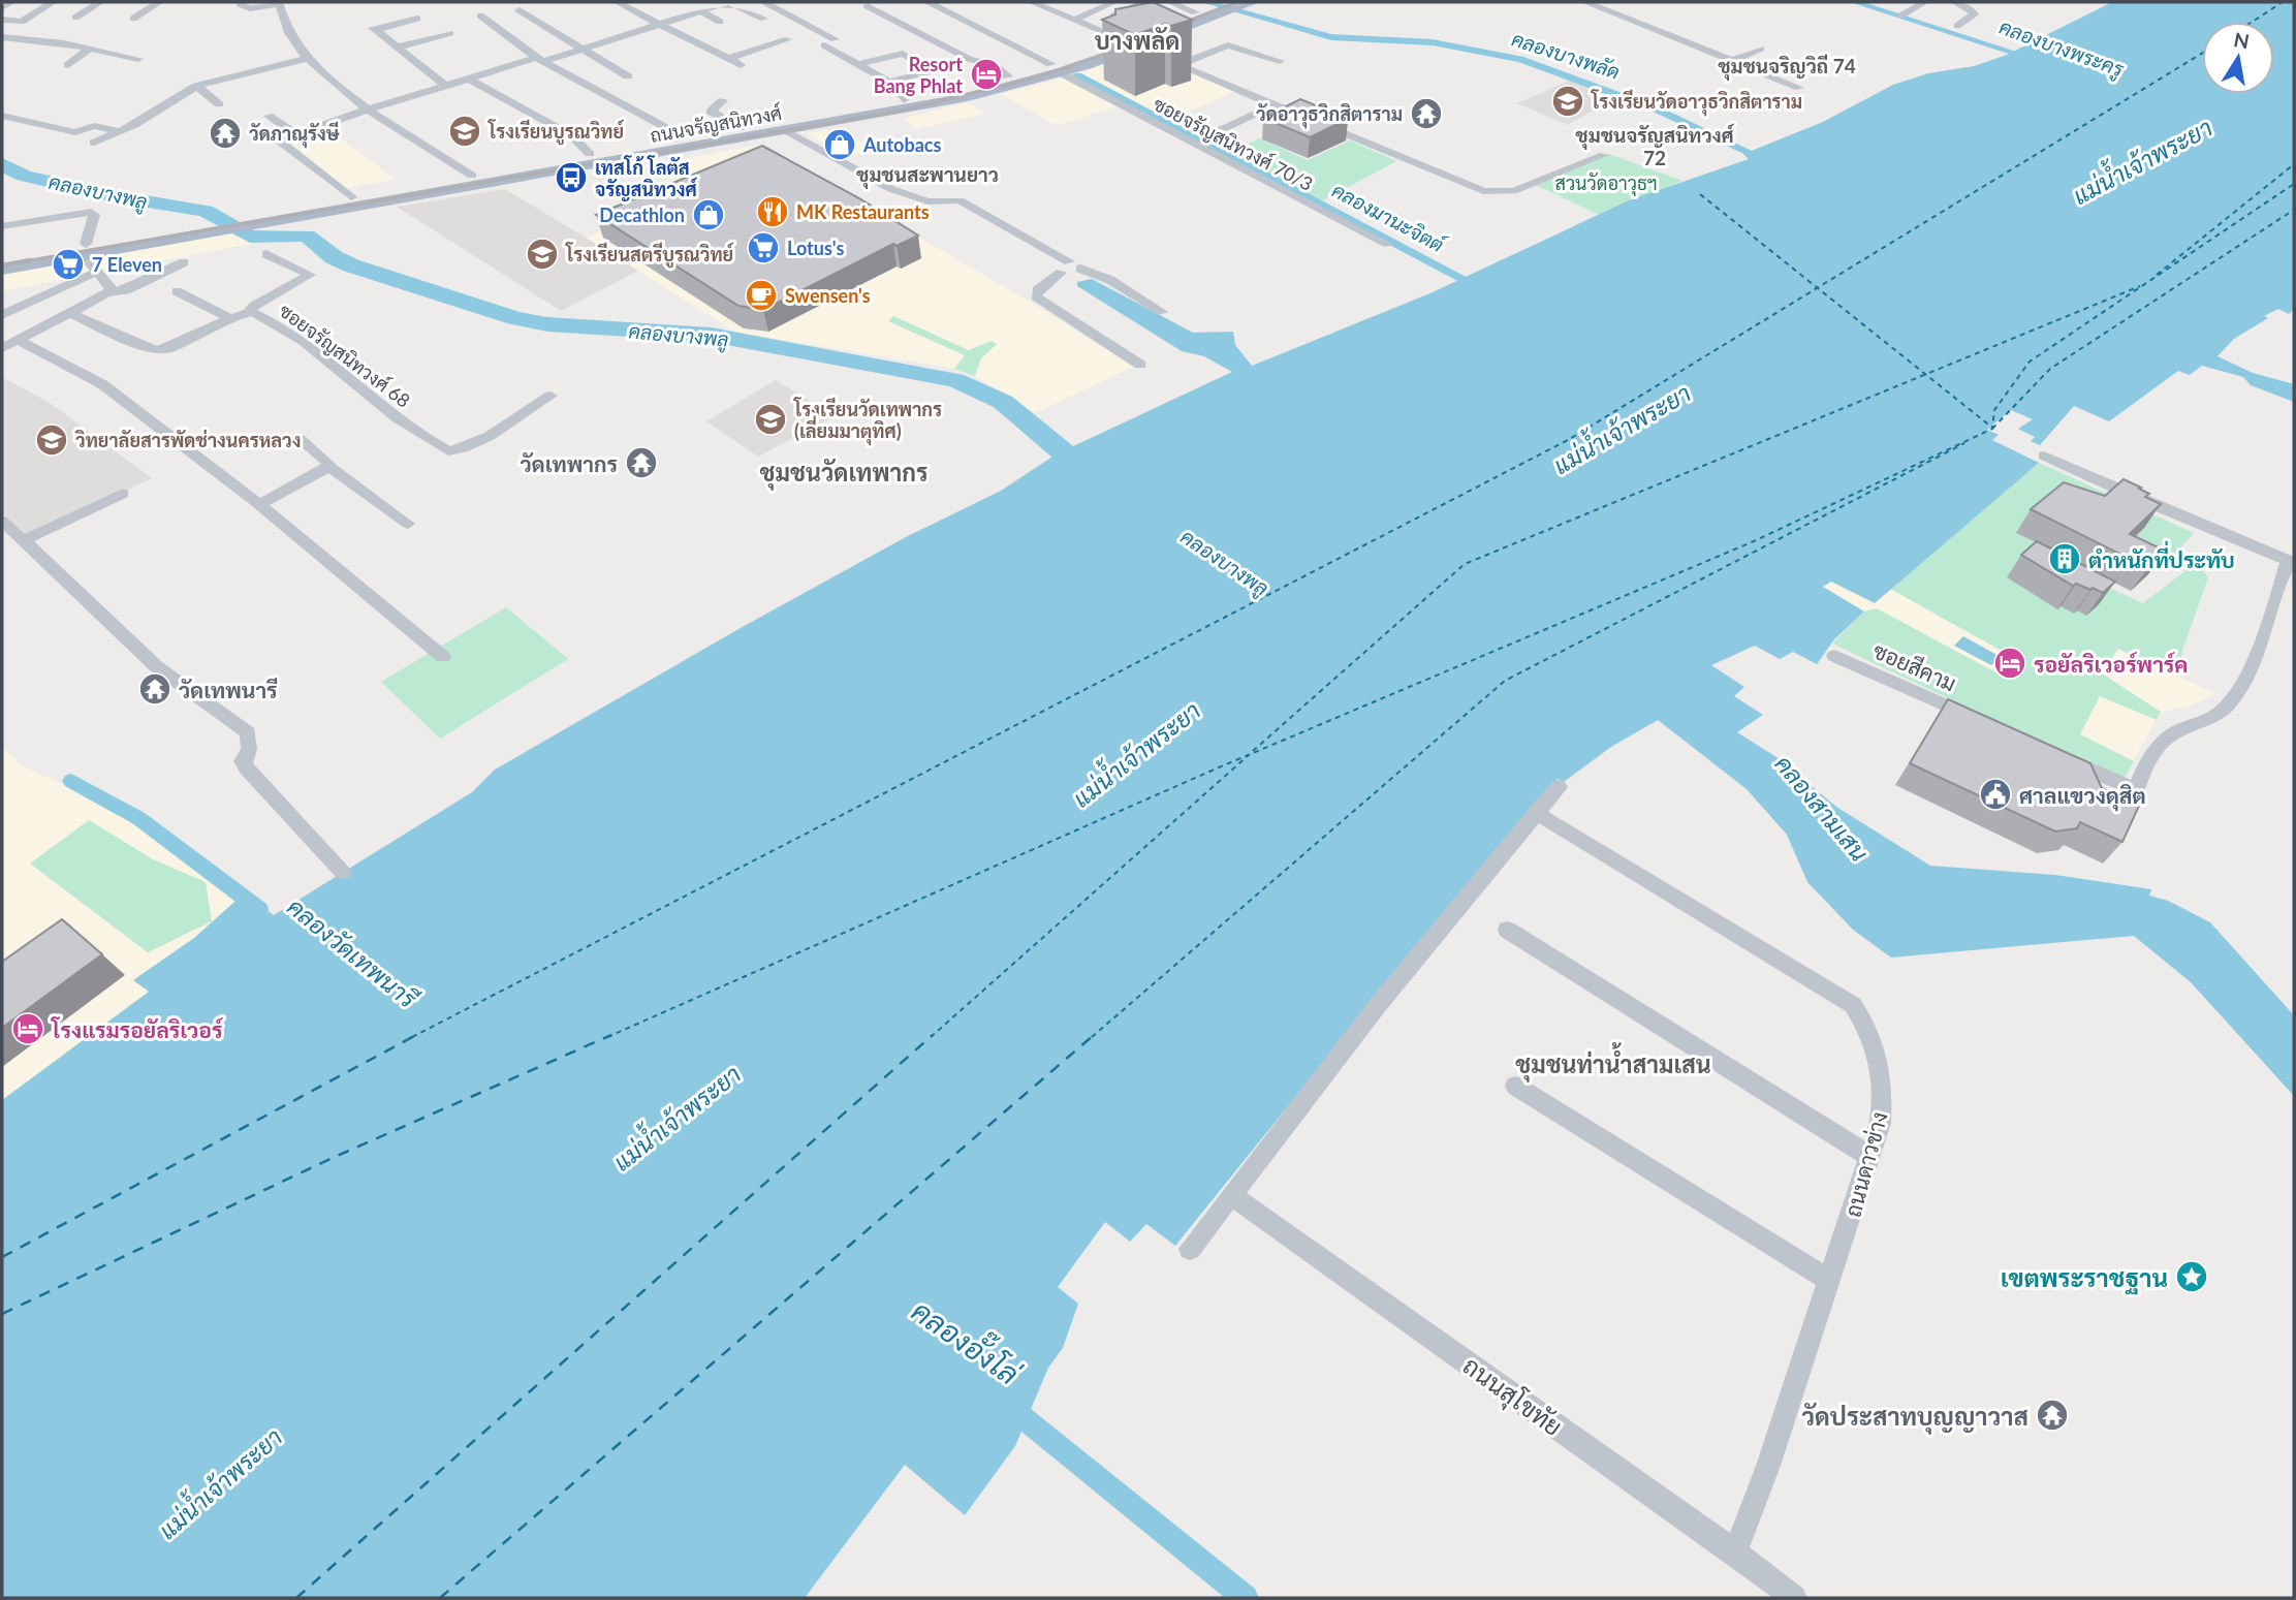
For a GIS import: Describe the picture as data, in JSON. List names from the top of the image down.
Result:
{
  "streets": {
    "main road": ["ถนนจรัญสนิทวงศ์"],
    "street": [
      "ซอยจรัญสนิทวงศ์ 70/3",
      "ซอยจรัญสนิทวงศ์ 68",
      "ซอยสีคาม",
      "ถนนดาวข่าง",
      "ถนนสุโขทัย"
    ]
  },
  "crossings": [
    ["ถนนจรัญสนิทวงศ์", "ซอยจรัญสนิทวงศ์ 70/3"],
    ["ถนนดาวข่าง", "ถนนสุโขทัย"]
  ],
  "districts": [
    "บางพลัด",
    "ชุมชนจริญวิถี 74",
    "ชุมชนจรัญสนิทวงศ์ 72",
    "ชุมชนสะพานยาว",
    "ชุมชนวัดเทพากร",
    "ชุมชนท่าน้ำสามเสน"
  ],
  "water": [
    "คลองบางพระครู",
    "คลองบางพลัด",
    "แม่น้ำเจ้าพระยา",
    "คลองบางพลู",
    "คลองมานะจิตต์",
    "คลองสามเสน",
    "คลองวัดเทพนารี",
    "คลองอั๊งโล่"
  ],
  "parks": ["สวนวัดอาวุธฯ"],
  "places": {
    "hotel": ["Resort Bang Phlat", "รอยัลริเวอร์พาร์ค", "โรงแรมรอยัลริเวอร์"],
    "school or university": [
      "โรงเรียนวัดอาวุธวิกสิตาราม",
      "โรงเรียนบูรณวิทย์",
      "โรงเรียนสตรีบูรณวิทย์",
      "โรงเรียนวัดเทพากร (เลี่ยมมาตุทิศ)",
      "วิทยาลัยสารพัดช่างนครหลวง"
    ],
    "temple": [
      "วัดอาวุธวิกสิตาราม",
      "วัดภาณุรังษี",
      "วัดเทพากร",
      "วัดเทพนารี",
      "วัดประสาทบุญญาวาส"
    ],
    "shop": ["Autobacs", "Decathlon"],
    "bus stop": ["เทสโก้ โลตัส จรัญสนิทวงศ์"],
    "restaurant": ["MK Restaurants"],
    "supermarket": ["Lotus's", "7 Eleven"],
    "cafe": ["Swensen's"],
    "building": ["ตำหนักที่ประทับ"],
    "public building": ["ศาลแขวงดุสิต"],
    "place": ["เขตพระราชฐาน"]
  },
  "north": "top"
}
